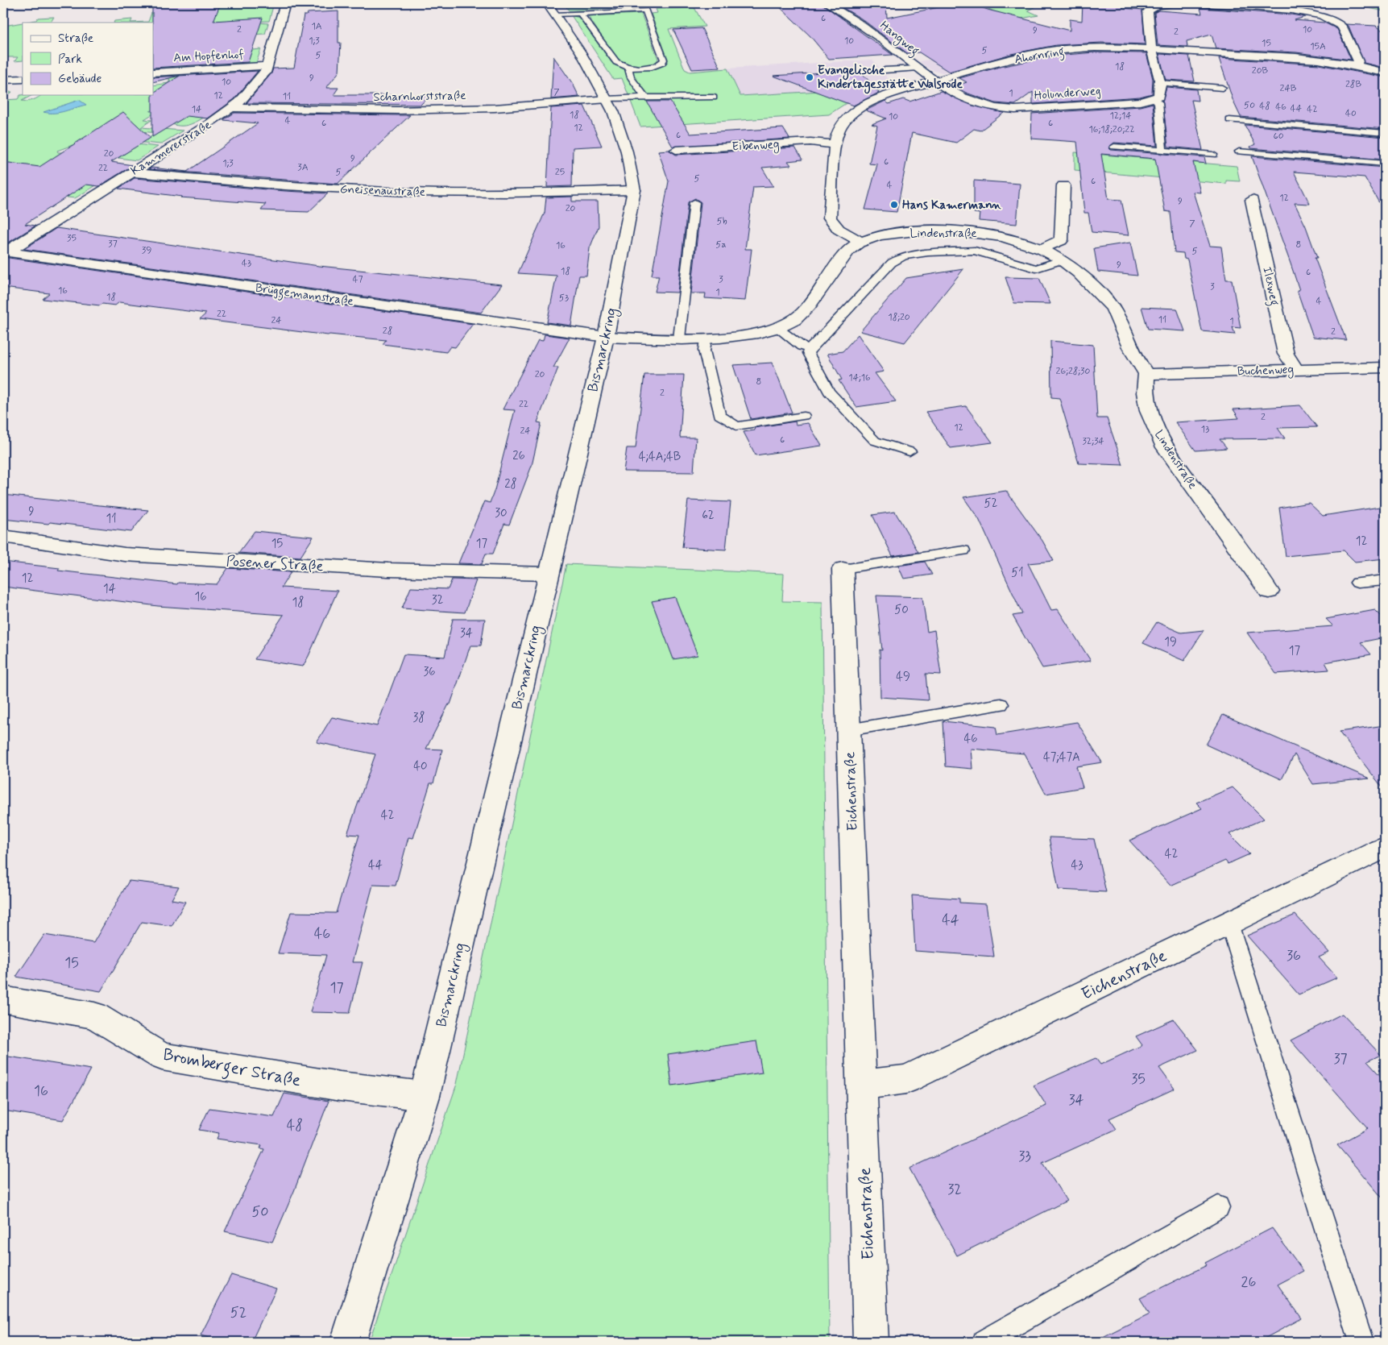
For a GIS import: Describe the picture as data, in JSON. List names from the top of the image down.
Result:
{
  "streets": {
    "street": [
      "Hangweg",
      "Ahornring",
      "Am Hopfenhof",
      "Holunderweg",
      "Scharnhorststraße",
      "Eibenweg",
      "Kammererstraße",
      "Gneisenaustraße",
      "Lindenstraße",
      "Ilexweg",
      "Brüggemannstraße",
      "Bismarckring",
      "Buchenweg",
      "Posener Straße",
      "Eichenstraße",
      "Bromberger Straße"
    ]
  },
  "crossings": [
    ["Hangweg", "Ahornring"],
    ["Hangweg", "Holunderweg"],
    ["Ahornring", "Holunderweg"],
    ["Ahornring", "Eibenweg"],
    ["Ahornring", "Lindenstraße"],
    ["Am Hopfenhof", "Kammererstraße"],
    ["Scharnhorststraße", "Kammererstraße"],
    ["Scharnhorststraße", "Bismarckring"],
    ["Kammererstraße", "Gneisenaustraße"],
    ["Kammererstraße", "Brüggemannstraße"],
    ["Gneisenaustraße", "Bismarckring"],
    ["Lindenstraße", "Brüggemannstraße"],
    ["Lindenstraße", "Bismarckring"],
    ["Lindenstraße", "Buchenweg"],
    ["Ilexweg", "Buchenweg"],
    ["Brüggemannstraße", "Bismarckring"],
    ["Bismarckring", "Posener Straße"],
    ["Bismarckring", "Bromberger Straße"]
  ],
  "places": ["Evangelische Kindertagesstätte Walsrode", "Hans Kamermann"],
  "house_numbers": [
    "6",
    "1A",
    "2",
    "10",
    "9",
    "2",
    "1;3",
    "10",
    "15",
    "15A",
    "5",
    "5",
    "18",
    "20B",
    "9",
    "10",
    "28B",
    "24B",
    "7",
    "1",
    "12",
    "11",
    "50",
    "48",
    "46",
    "44",
    "14",
    "42",
    "40",
    "18",
    "12;14",
    "10",
    "4",
    "6",
    "6",
    "12",
    "16;18;20;22",
    "6",
    "60",
    "20",
    "9",
    "6",
    "1;3",
    "3A",
    "22",
    "5",
    "25",
    "5",
    "6",
    "4",
    "12",
    "9",
    "20",
    "5b",
    "7",
    "35",
    "37",
    "5a",
    "8",
    "16",
    "39",
    "5",
    "43",
    "9",
    "18",
    "6",
    "47",
    "3",
    "3",
    "16",
    "1",
    "18",
    "53",
    "4",
    "22",
    "18;20",
    "11",
    "24",
    "1",
    "28",
    "2",
    "26;28;30",
    "20",
    "14;16",
    "8",
    "2",
    "22",
    "2",
    "12",
    "13",
    "24",
    "6",
    "32;34",
    "26",
    "4;4A;4B",
    "28",
    "52",
    "9",
    "30",
    "62",
    "11",
    "12",
    "15",
    "17",
    "51",
    "12",
    "14",
    "16",
    "32",
    "18",
    "50",
    "34",
    "19",
    "17",
    "36",
    "49",
    "38",
    "46",
    "47;47A",
    "40",
    "42",
    "42",
    "44",
    "43",
    "44",
    "46",
    "36",
    "15",
    "17",
    "37",
    "35",
    "16",
    "34",
    "48",
    "33",
    "32",
    "50",
    "26",
    "52"
  ],
  "legend": ["Straße", "Park", "Gebäude"]
}
